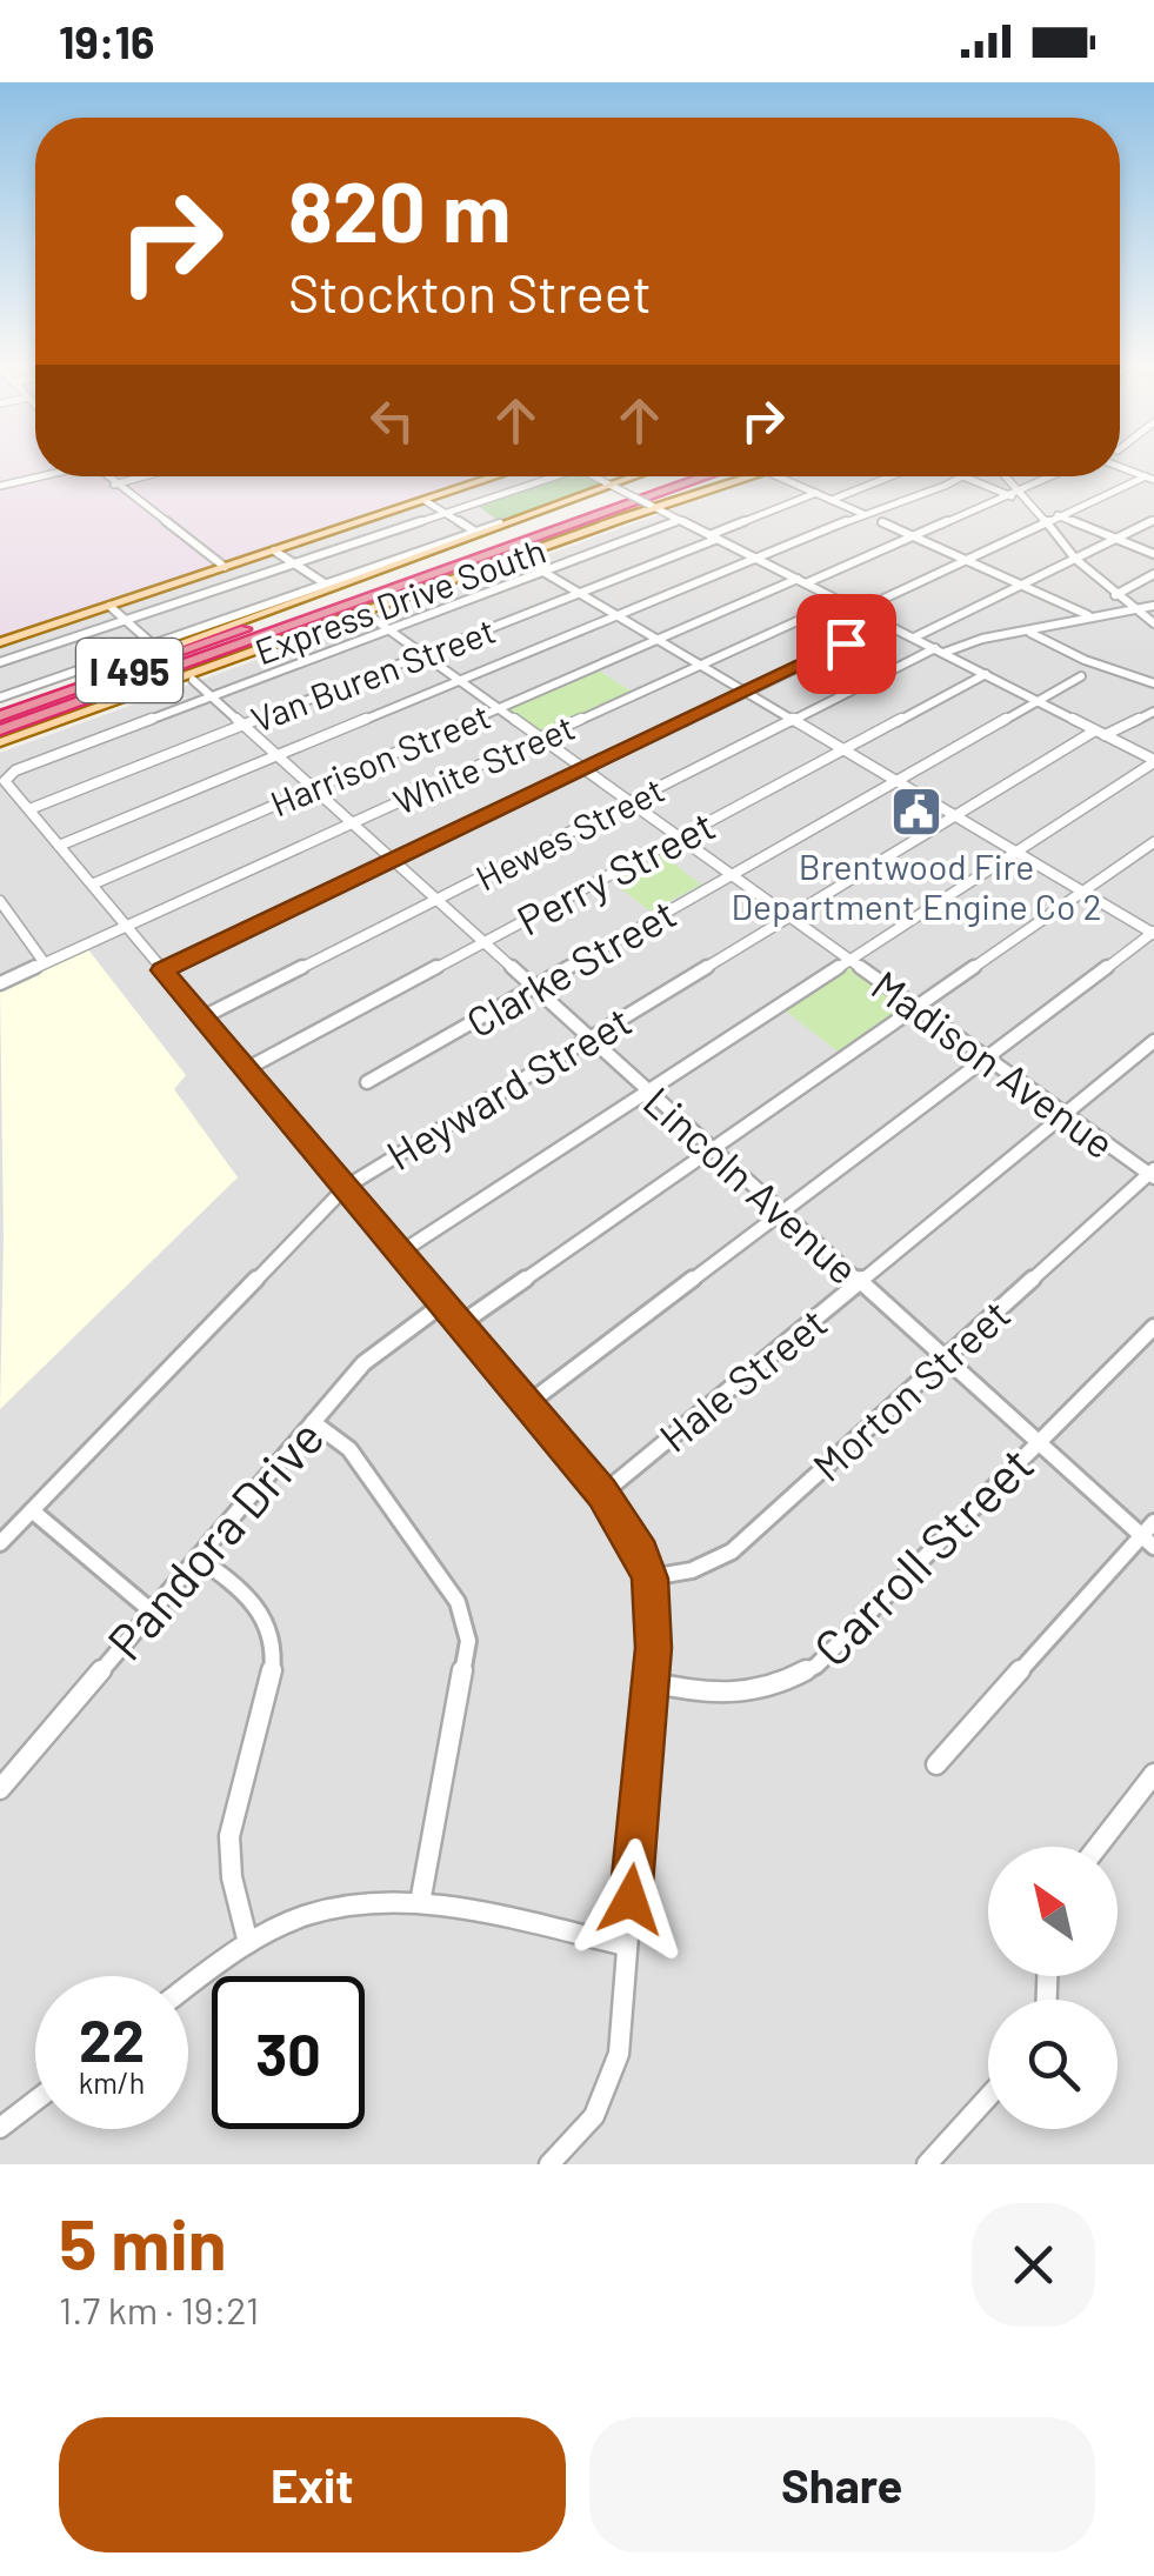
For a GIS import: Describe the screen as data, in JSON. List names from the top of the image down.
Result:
{
  "streets": {
    "highway": ["I 495"],
    "main road": ["Express Drive South"],
    "street": [
      "Van Buren Street",
      "Harrison Street",
      "White Street",
      "Hewes Street",
      "Perry Street",
      "Clarke Street",
      "Madison Avenue",
      "Heyward Street",
      "Lincoln Avenue",
      "Hale Street",
      "Morton Street",
      "Pandora Drive",
      "Carroll Street"
    ]
  },
  "crossings": [
    ["Van Buren Street", "Madison Avenue"],
    ["Van Buren Street", "Lincoln Avenue"],
    ["Harrison Street", "Madison Avenue"],
    ["Harrison Street", "Lincoln Avenue"],
    ["White Street", "Madison Avenue"],
    ["White Street", "Lincoln Avenue"],
    ["Hewes Street", "Madison Avenue"],
    ["Hewes Street", "Lincoln Avenue"],
    ["Perry Street", "Madison Avenue"],
    ["Perry Street", "Lincoln Avenue"],
    ["Clarke Street", "Madison Avenue"],
    ["Clarke Street", "Lincoln Avenue"],
    ["Madison Avenue", "Heyward Street"],
    ["Madison Avenue", "Hale Street"],
    ["Madison Avenue", "Morton Street"],
    ["Heyward Street", "Lincoln Avenue"],
    ["Lincoln Avenue", "Hale Street"],
    ["Lincoln Avenue", "Morton Street"],
    ["Lincoln Avenue", "Carroll Street"]
  ],
  "places": {
    "public building": ["Brentwood Fire Department Engine Co 2"]
  },
  "north": "top left",
  "page": {
    "status": "19:16",
    "turn": ["820 m", "Stockton Street"],
    "speed": "22 km/h",
    "limit": "30",
    "heading": ["5 min", "1.7 km · 19:21"],
    "buttons": ["Exit", "Share"]
  }
}
